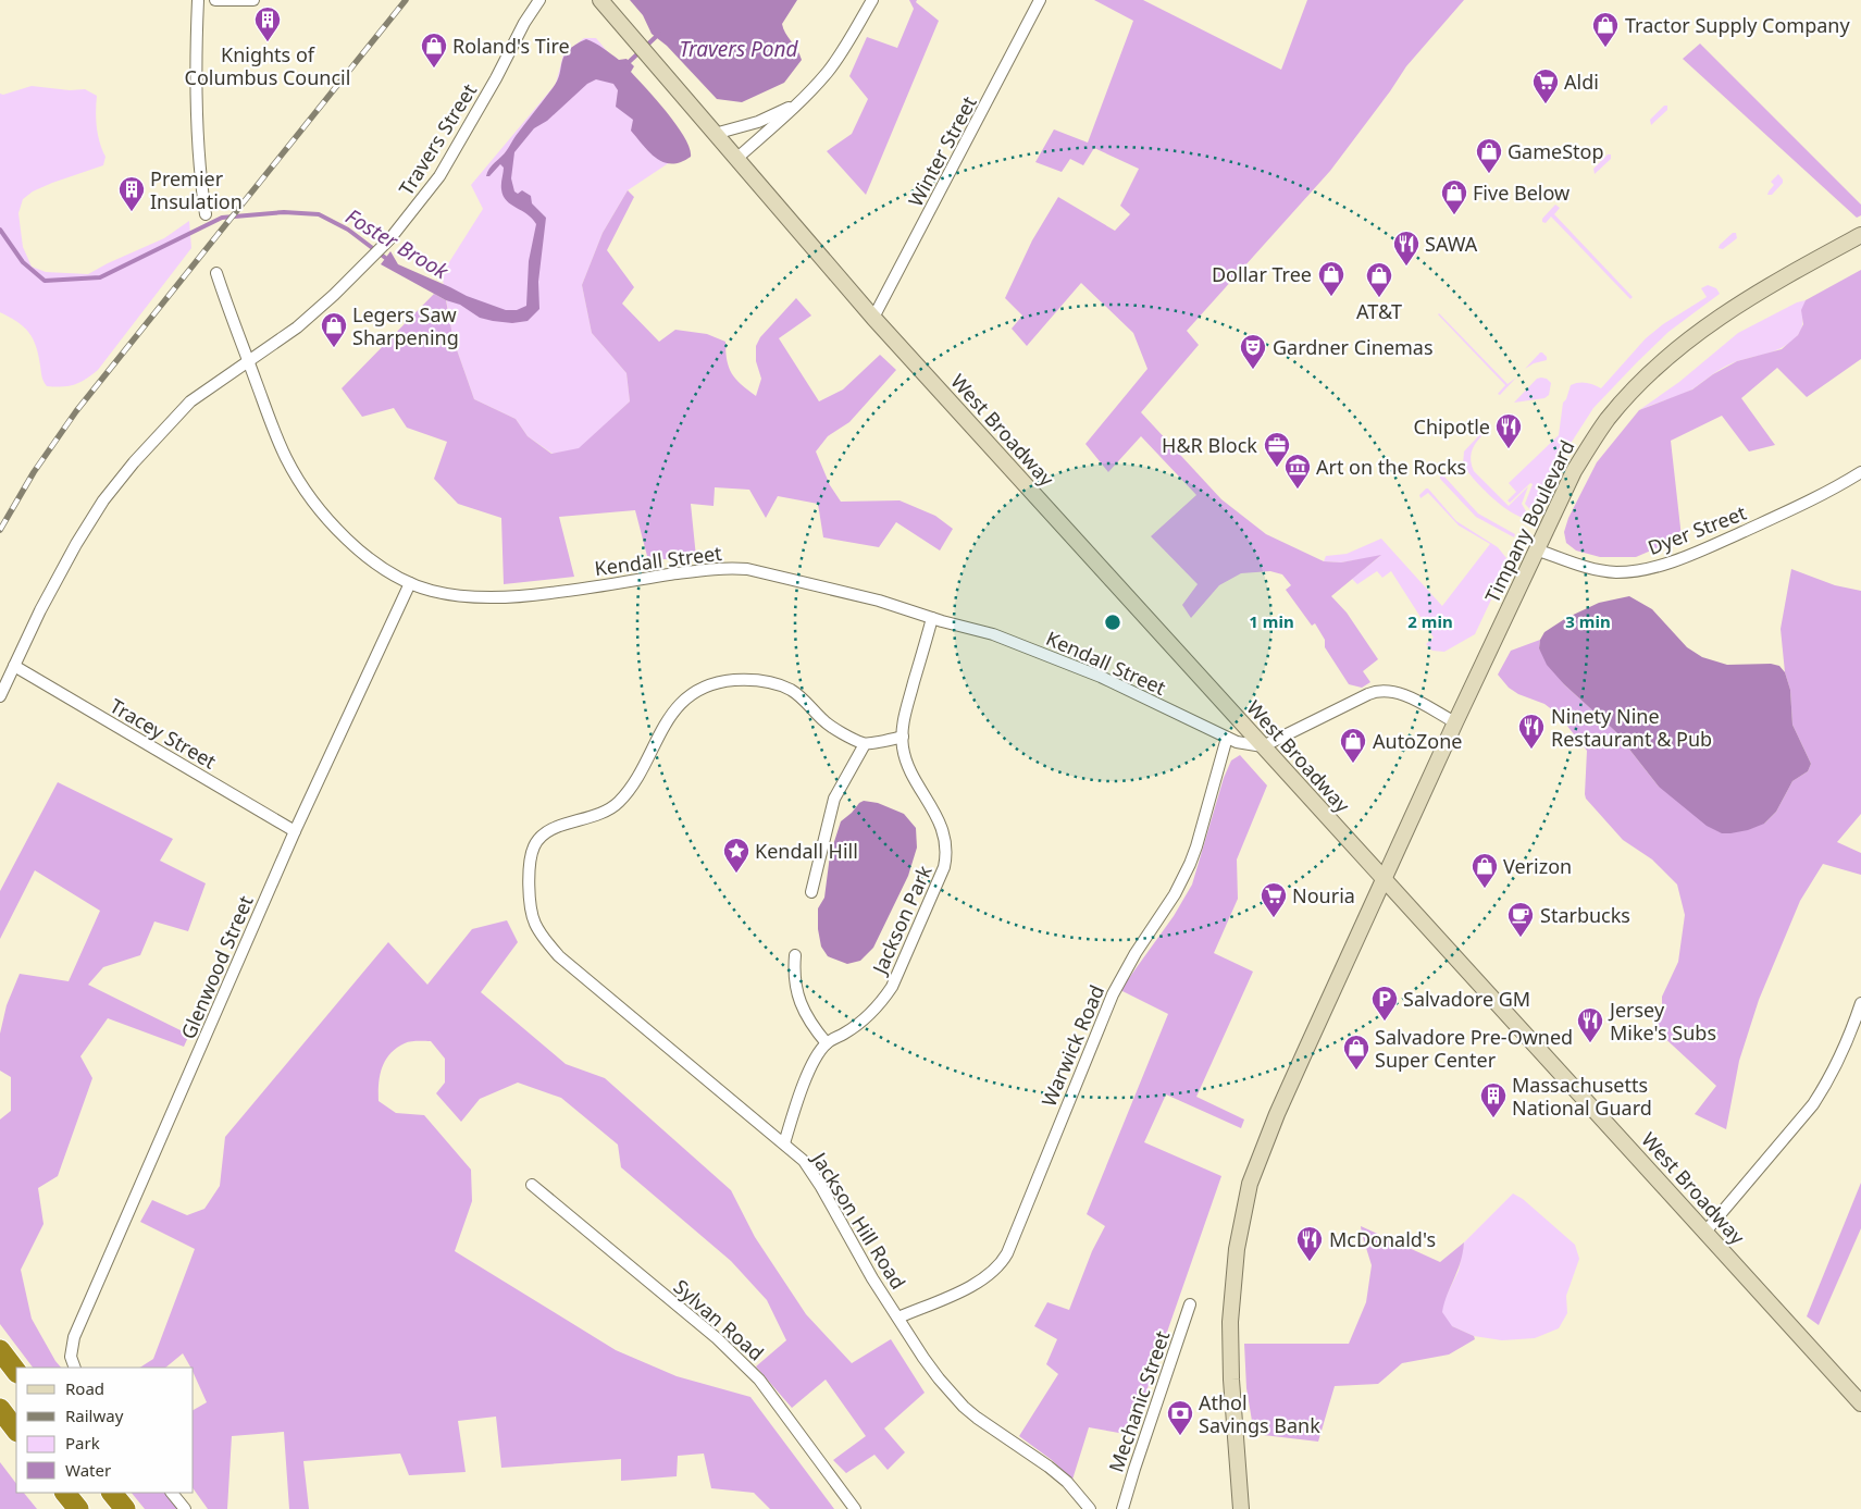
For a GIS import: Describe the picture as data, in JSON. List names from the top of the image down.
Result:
{
  "streets": {
    "main road": ["West Broadway", "Timpany Boulevard"],
    "street": [
      "Travers Street",
      "Winter Street",
      "Dyer Street",
      "Kendall Street",
      "Tracey Street",
      "Jackson Park",
      "Glenwood Street",
      "Warwick Road",
      "Jackson Hill Road",
      "Sylvan Road",
      "Mechanic Street"
    ]
  },
  "crossings": [
    ["Travers Street", "Kendall Street"],
    ["Travers Street", "Tracey Street"],
    ["Winter Street", "West Broadway"],
    ["West Broadway", "Timpany Boulevard"],
    ["West Broadway", "Kendall Street"],
    ["Timpany Boulevard", "Dyer Street"],
    ["Kendall Street", "Jackson Park"],
    ["Kendall Street", "Glenwood Street"],
    ["Kendall Street", "Warwick Road"],
    ["Tracey Street", "Glenwood Street"],
    ["Jackson Park", "Jackson Hill Road"],
    ["Warwick Road", "Jackson Hill Road"]
  ],
  "water": ["Travers Pond", "Foster Brook"],
  "places": {
    "building": ["Knights of Columbus Council", "Premier Insulation", "Massachusetts National Guard"],
    "shop": [
      "Tractor Supply Company",
      "Roland's Tire",
      "GameStop",
      "Five Below",
      "Dollar Tree",
      "AT&T",
      "Legers Saw Sharpening",
      "AutoZone",
      "Verizon",
      "Salvadore Pre-Owned Super Center"
    ],
    "supermarket": ["Aldi", "Nouria"],
    "restaurant": [
      "SAWA",
      "Chipotle",
      "Ninety Nine Restaurant & Pub",
      "Jersey Mike's Subs",
      "McDonald's"
    ],
    "theatre": ["Gardner Cinemas"],
    "office": ["H&R Block"],
    "museum": ["Art on the Rocks"],
    "place": ["Kendall Hill"],
    "cafe": ["Starbucks"],
    "parking": ["Salvadore GM"],
    "bank": ["Athol Savings Bank"]
  },
  "legend": [
    "Road",
    "Railway",
    "Park",
    "Water"
  ],
  "rings": ["1 min", "2 min", "3 min"]
}
